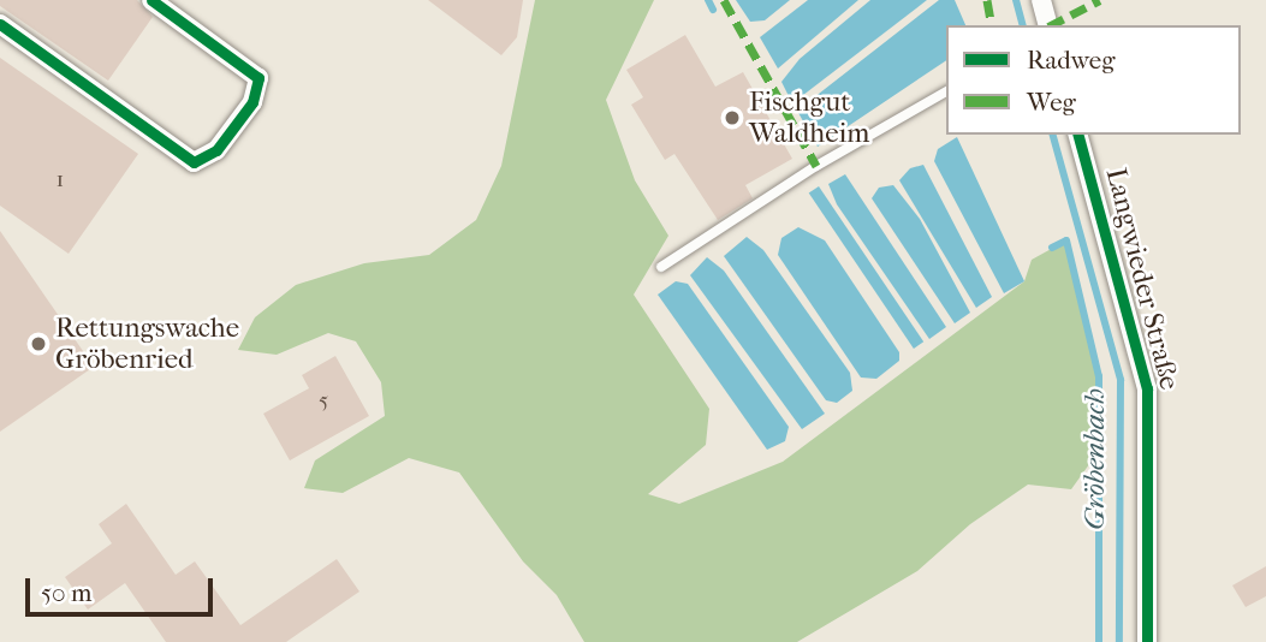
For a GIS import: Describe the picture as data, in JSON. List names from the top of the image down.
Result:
{
  "streets": {
    "street": ["Langwieder Straße"]
  },
  "water": ["Gröbenbach"],
  "places": ["Fischgut Waldheim", "Rettungswache Gröbenried"],
  "house_numbers": ["1", "5"],
  "legend": ["Radweg", "Weg"],
  "scale_bar": "50 m"
}
